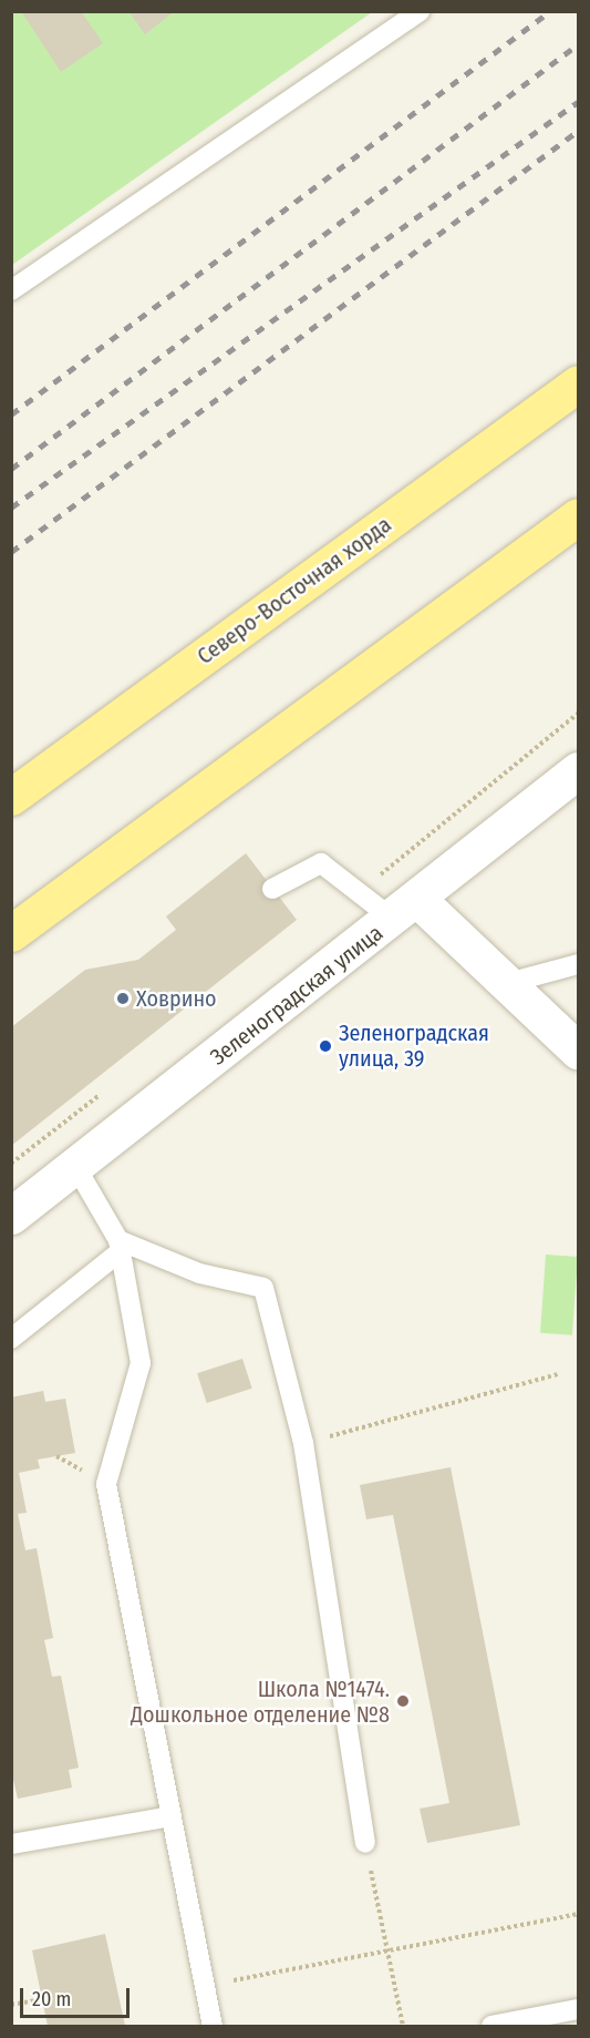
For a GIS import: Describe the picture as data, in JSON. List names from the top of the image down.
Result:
{
  "streets": {
    "main road": ["Северо-Восточная хорда"],
    "street": ["Зеленоградская улица"]
  },
  "places": ["Ховрино", "Зеленоградская улица, 39", "Школа №1474. Дошкольное отделение №8"],
  "scale_bar": "20 m"
}
